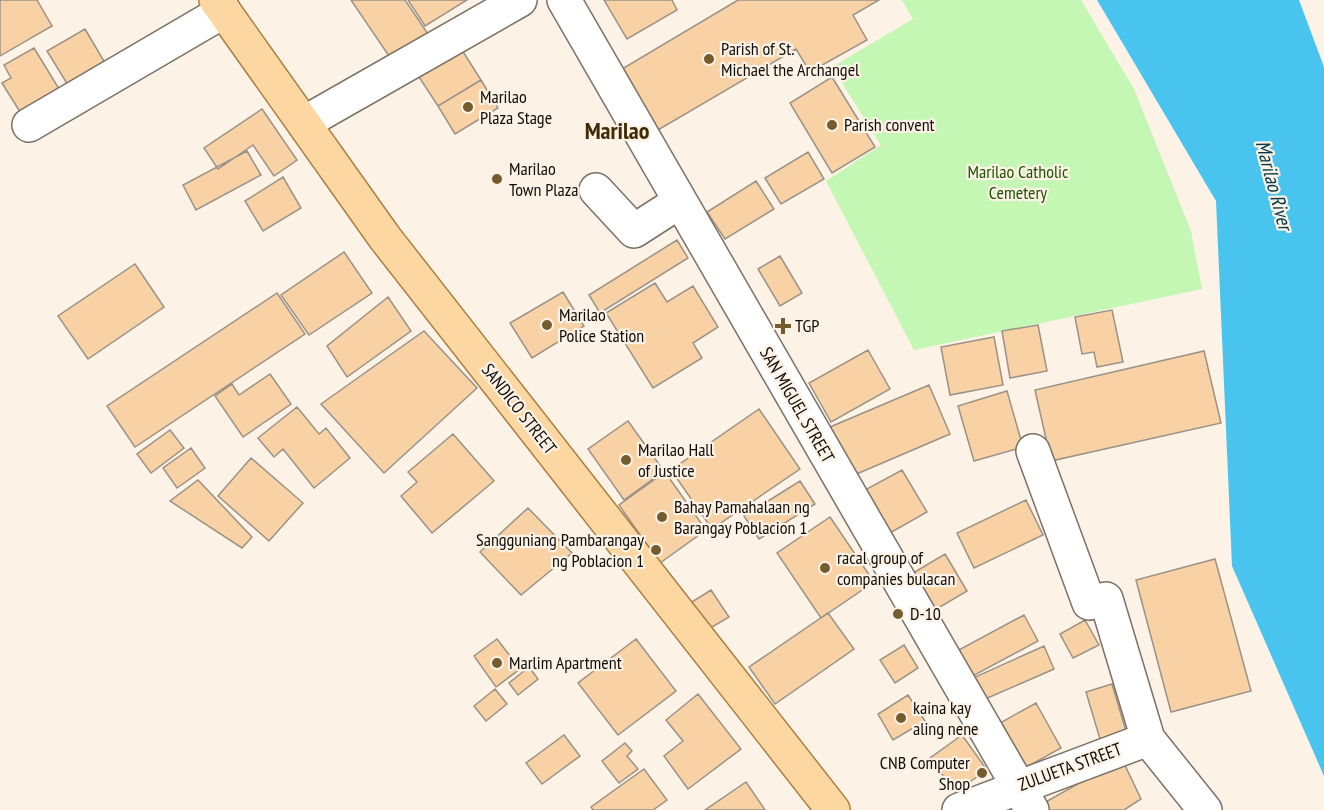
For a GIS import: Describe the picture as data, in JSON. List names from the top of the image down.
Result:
{
  "streets": {
    "main road": ["SANDICO STREET"],
    "street": ["SAN MIGUEL STREET", "ZULUETA STREET"]
  },
  "crossings": [
    ["SAN MIGUEL STREET", "ZULUETA STREET"]
  ],
  "districts": ["Marilao"],
  "water": ["Marilao River"],
  "parks": ["Marilao Catholic Cemetery"],
  "places": {
    "other": [
      "Parish of St. Michael the Archangel",
      "Marilao Plaza Stage",
      "Parish convent",
      "Marilao Town Plaza",
      "Marilao Police Station",
      "Marilao Hall of Justice",
      "Bahay Pamahalaan ng Barangay Poblacion 1",
      "Sangguniang Pambarangay ng Poblacion 1",
      "racal group of companies bulacan",
      "D-10",
      "Marlim Apartment",
      "kaina kay aling nene",
      "CNB Computer Shop"
    ],
    "health": ["TGP"]
  }
}
